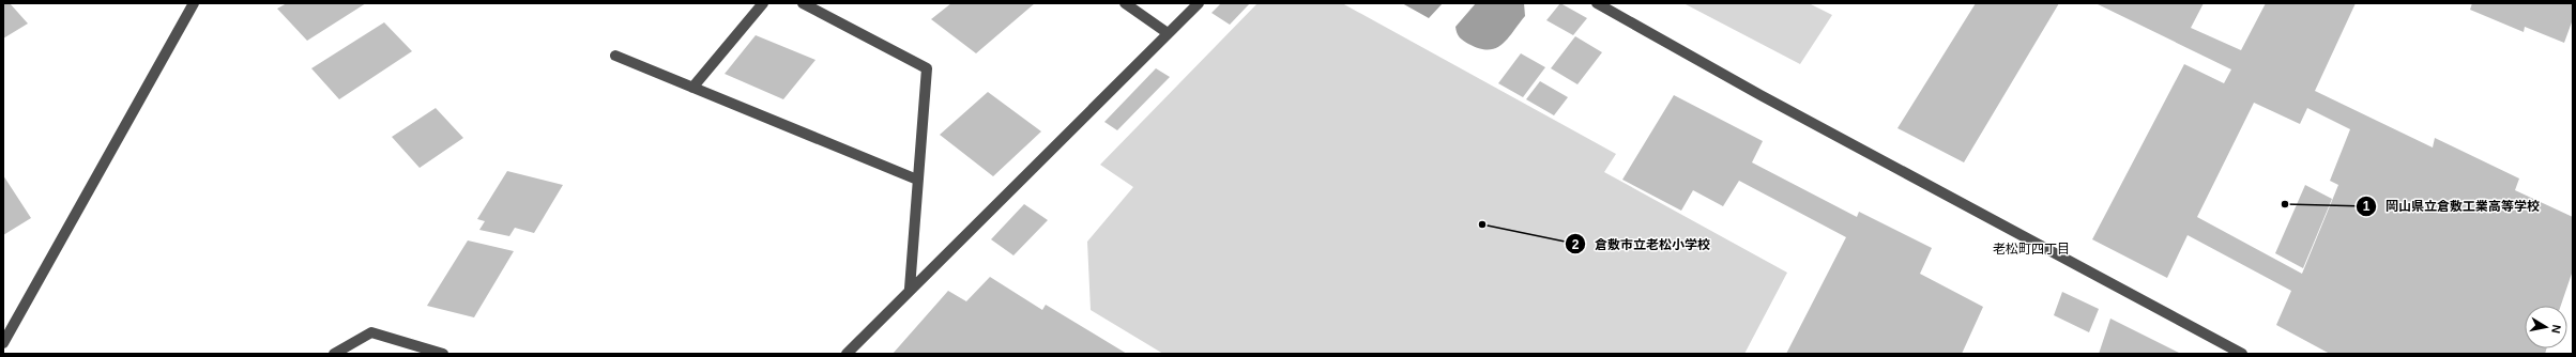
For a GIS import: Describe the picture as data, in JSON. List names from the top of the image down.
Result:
{
  "districts": ["老松町四丁目"],
  "places": ["岡山県立倉敷工業高等学校", "倉敷市立老松小学校"],
  "north": "right"
}
